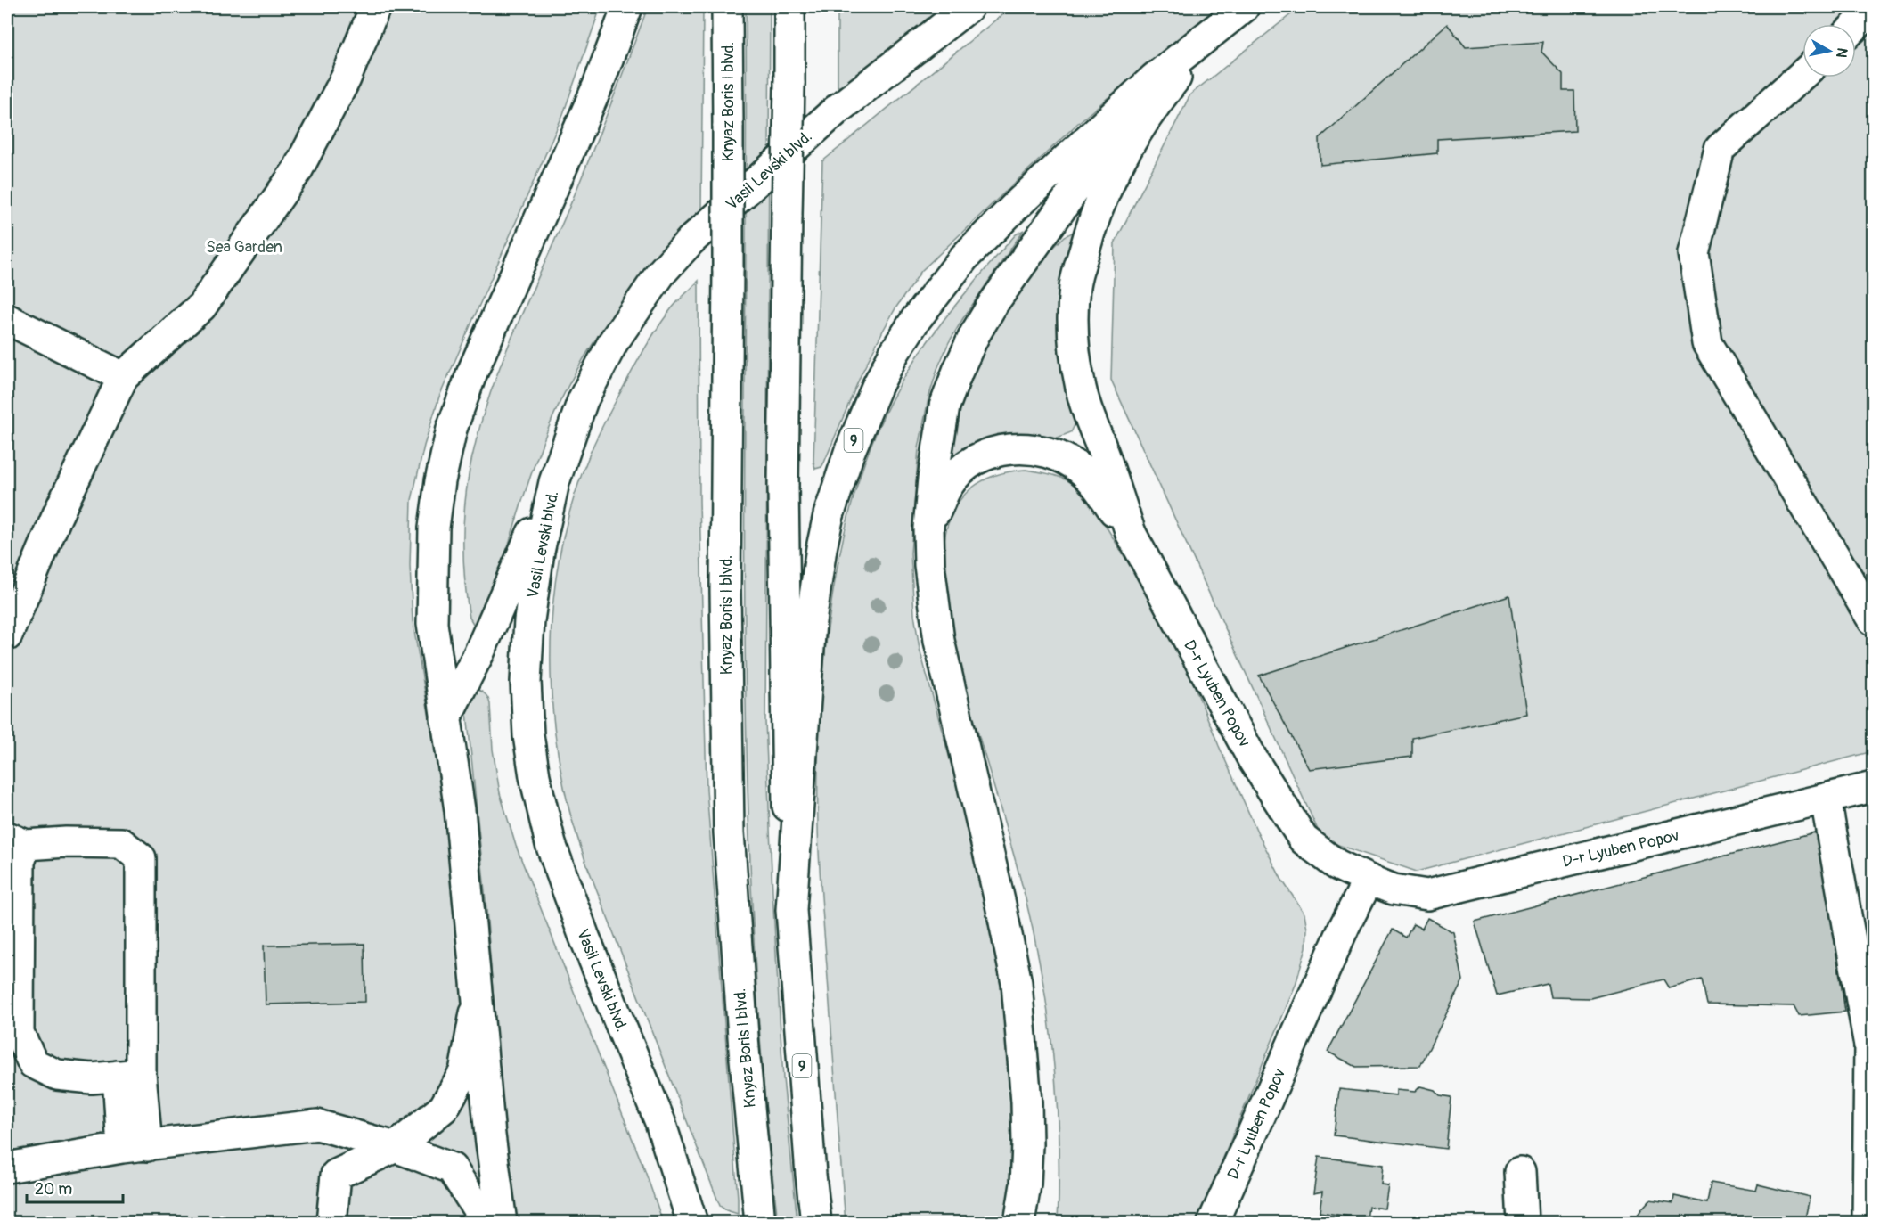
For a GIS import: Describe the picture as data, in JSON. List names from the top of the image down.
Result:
{
  "streets": {
    "main road": [
      "Knyaz Boris I blvd.",
      "Vasil Levski blvd.",
      "9",
      "D-r Lyuben Popov"
    ]
  },
  "parks": ["Sea Garden"],
  "scale_bar": "20 m",
  "north": "right"
}
